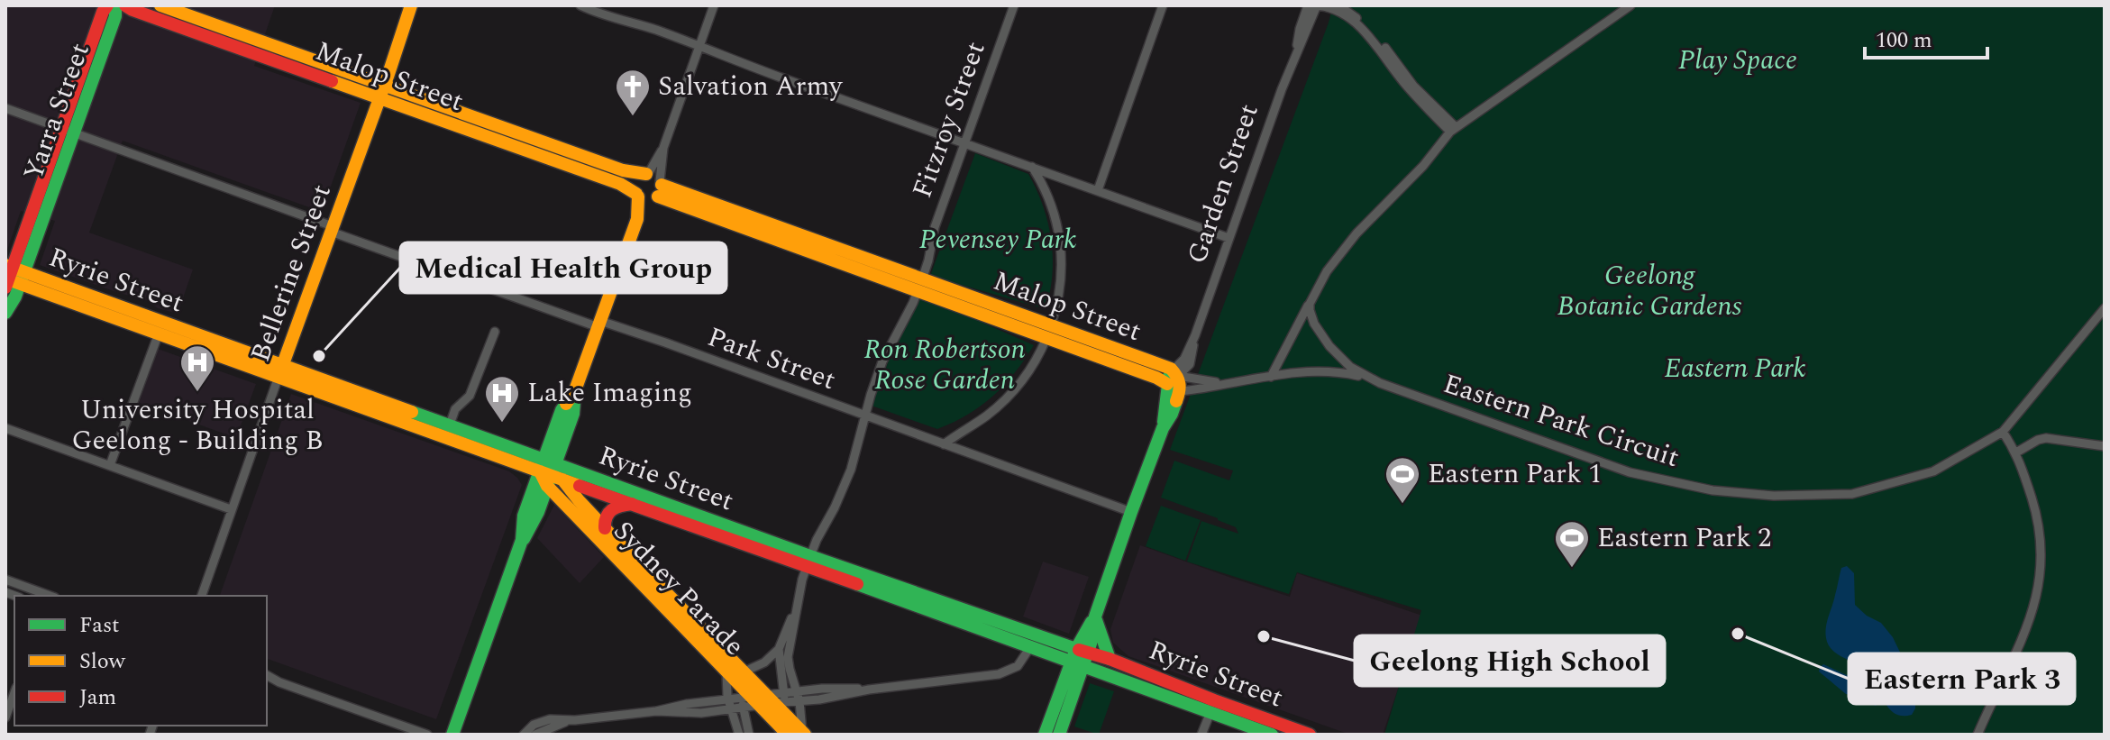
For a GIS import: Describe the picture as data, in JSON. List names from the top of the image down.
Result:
{
  "streets": {
    "street": [
      "Malop Street",
      "Yarra Street",
      "Fitzroy Street",
      "Garden Street",
      "Bellerine Street",
      "Ryrie Street",
      "Park Street",
      "Eastern Park Circuit",
      "Sydney Parade"
    ]
  },
  "crossings": [
    ["Malop Street", "Fitzroy Street"],
    ["Malop Street", "Garden Street"],
    ["Malop Street", "Bellerine Street"],
    ["Malop Street", "Eastern Park Circuit"],
    ["Yarra Street", "Ryrie Street"],
    ["Yarra Street", "Park Street"],
    ["Fitzroy Street", "Ryrie Street"],
    ["Fitzroy Street", "Park Street"],
    ["Fitzroy Street", "Sydney Parade"],
    ["Garden Street", "Ryrie Street"],
    ["Garden Street", "Park Street"],
    ["Garden Street", "Eastern Park Circuit"],
    ["Bellerine Street", "Ryrie Street"],
    ["Bellerine Street", "Park Street"],
    ["Ryrie Street", "Sydney Parade"]
  ],
  "parks": [
    "Play Space",
    "Pevensey Park",
    "Geelong Botanic Gardens",
    "Ron Robertson Rose Garden",
    "Eastern Park"
  ],
  "places": {
    "church": ["Salvation Army"],
    "other": ["Medical Health Group", "Eastern Park 3", "Geelong High School"],
    "hospital": ["University Hospital Geelong - Building B", "Lake Imaging"],
    "sports": ["Eastern Park 1", "Eastern Park 2"]
  },
  "legend": ["Fast", "Slow", "Jam"],
  "scale_bar": "100 m"
}
